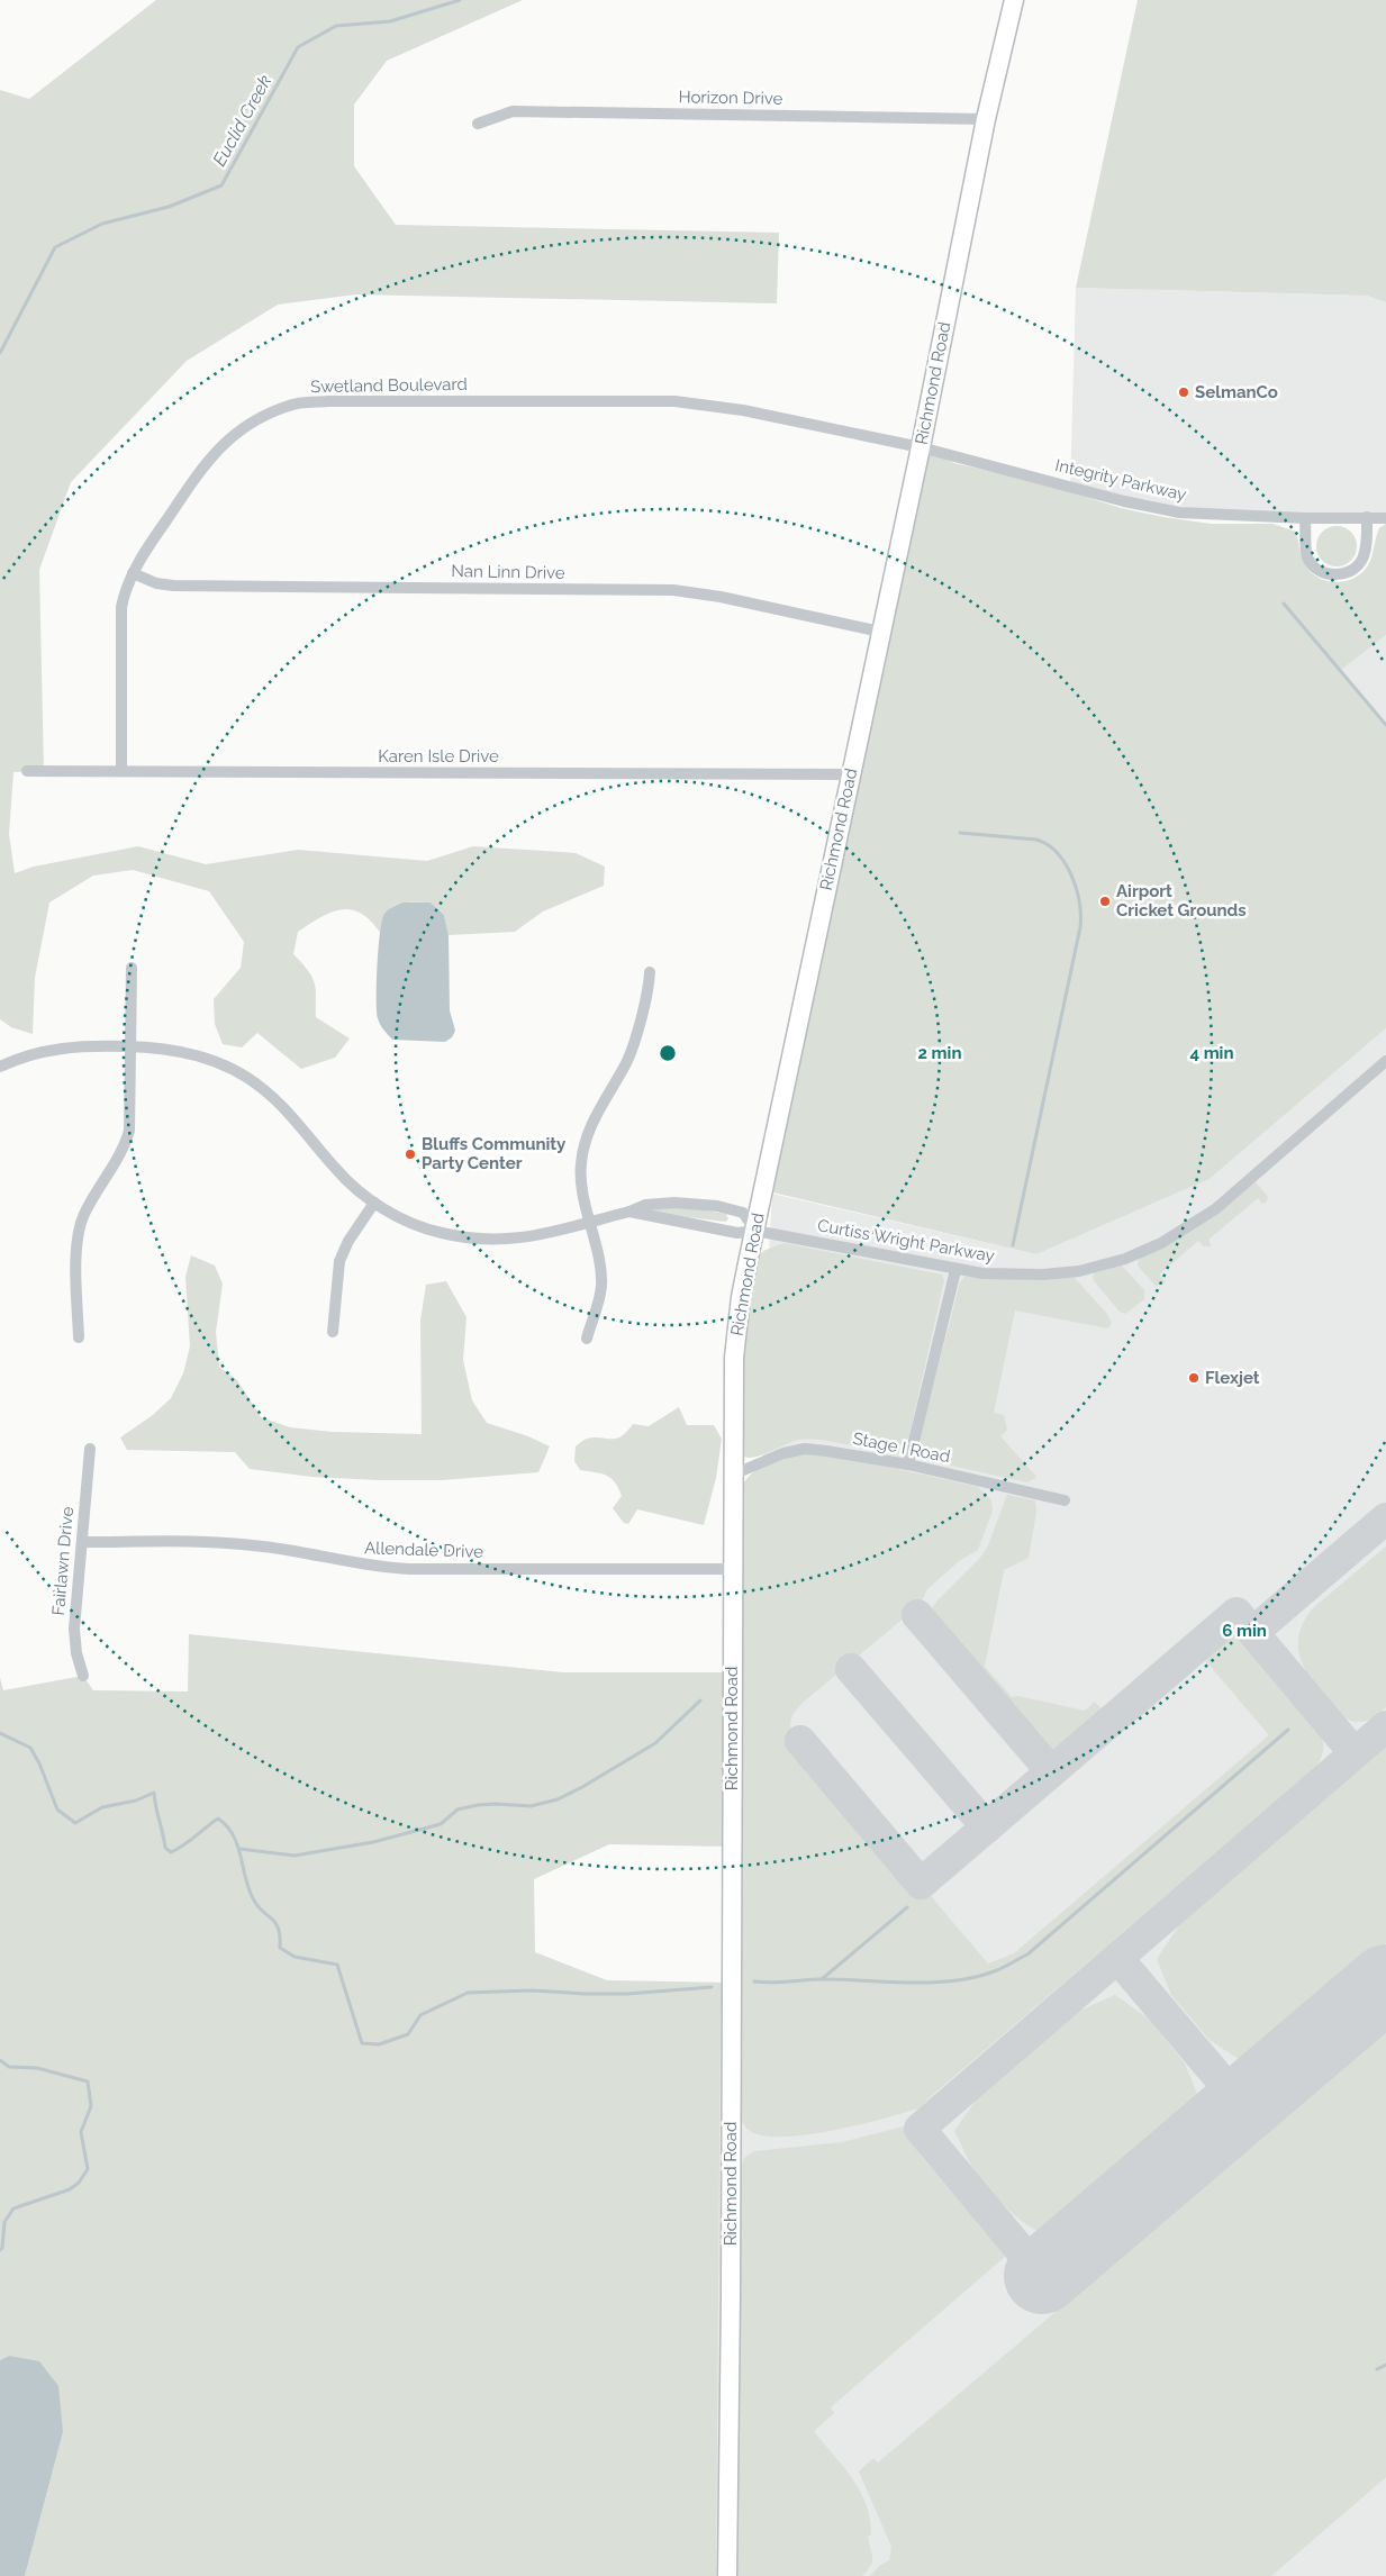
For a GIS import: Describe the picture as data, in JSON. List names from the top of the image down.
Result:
{
  "streets": {
    "main road": ["Richmond Road"],
    "street": [
      "Horizon Drive",
      "Swetland Boulevard",
      "Integrity Parkway",
      "Nan Linn Drive",
      "Karen Isle Drive",
      "Curtiss Wright Parkway",
      "Stage I Road",
      "Allendale Drive",
      "Fairlawn Drive"
    ]
  },
  "crossings": [
    ["Horizon Drive", "Richmond Road"],
    ["Richmond Road", "Swetland Boulevard"],
    ["Richmond Road", "Integrity Parkway"],
    ["Richmond Road", "Nan Linn Drive"],
    ["Richmond Road", "Karen Isle Drive"],
    ["Richmond Road", "Curtiss Wright Parkway"],
    ["Richmond Road", "Stage I Road"],
    ["Richmond Road", "Allendale Drive"],
    ["Swetland Boulevard", "Integrity Parkway"],
    ["Swetland Boulevard", "Nan Linn Drive"],
    ["Swetland Boulevard", "Karen Isle Drive"],
    ["Allendale Drive", "Fairlawn Drive"]
  ],
  "water": ["Euclid Creek"],
  "places": [
    "SelmanCo",
    "Airport Cricket Grounds",
    "Bluffs Community Party Center",
    "Flexjet"
  ],
  "rings": ["2 min", "4 min", "6 min"]
}
